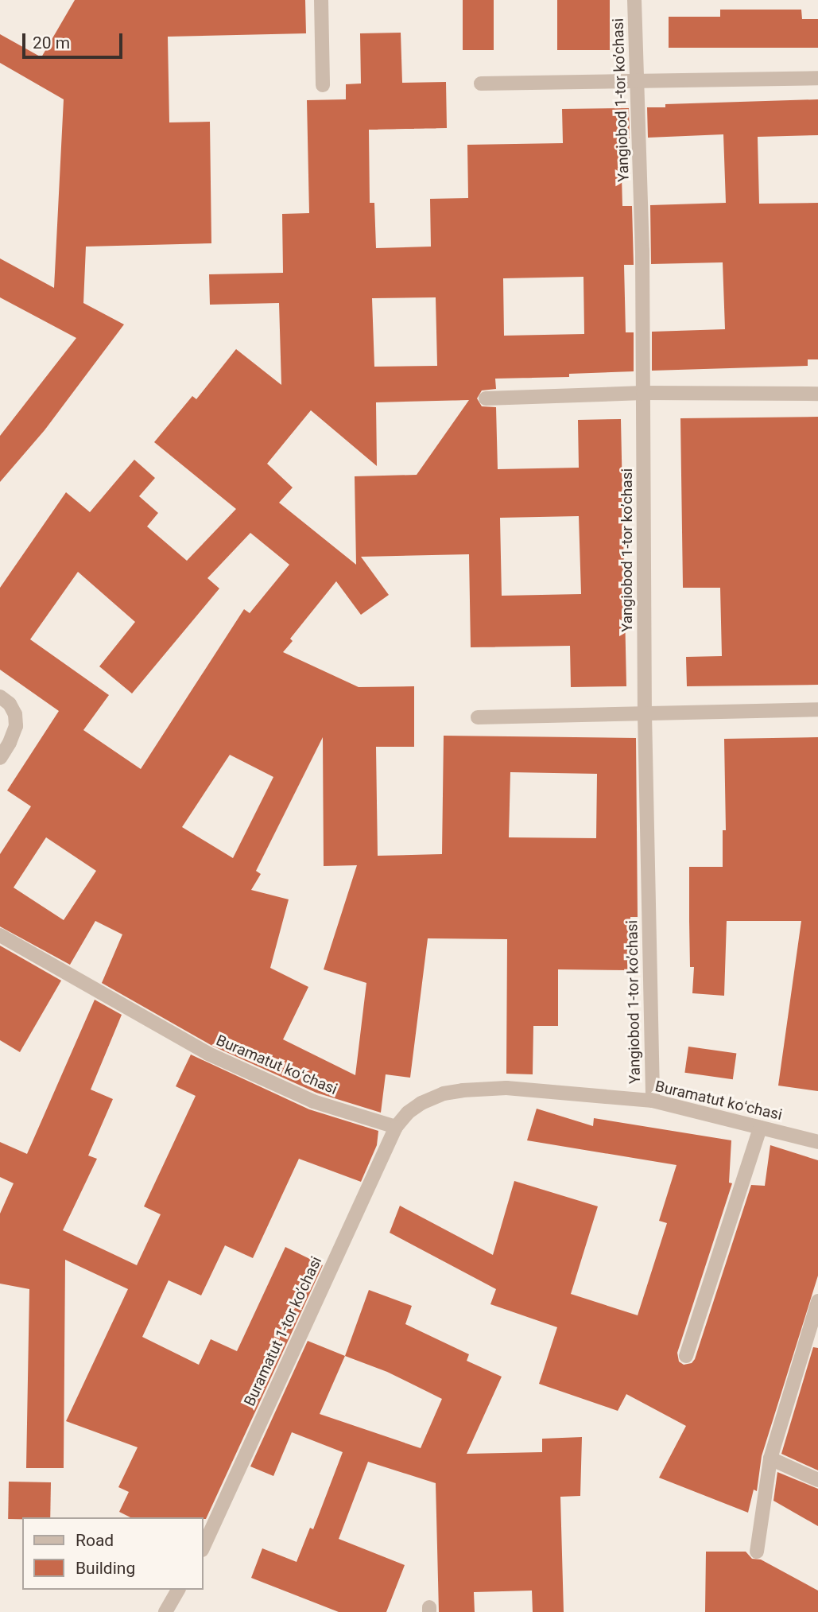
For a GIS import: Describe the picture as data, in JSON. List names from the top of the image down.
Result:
{
  "streets": {
    "street": ["Yangiobod 1-tor koʼchasi", "Buramatut koʻchasi", "Buramatut 1-tor koʼchasi"]
  },
  "crossings": [
    ["Yangiobod 1-tor koʼchasi", "Buramatut koʻchasi"],
    ["Buramatut koʻchasi", "Buramatut 1-tor koʼchasi"]
  ],
  "legend": ["Road", "Building"],
  "scale_bar": "20 m"
}
